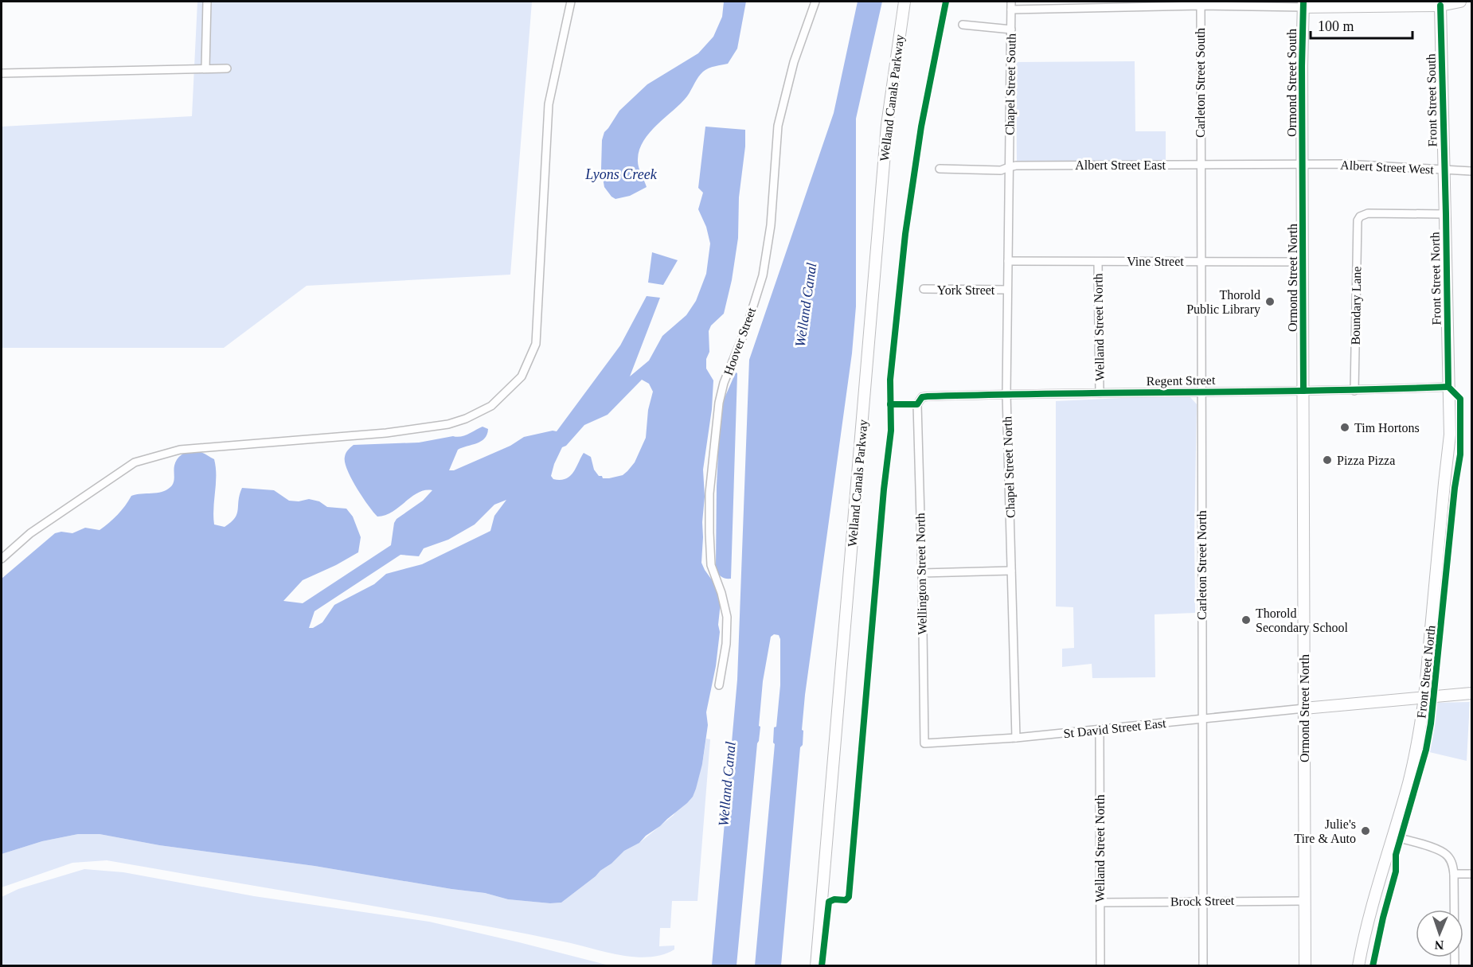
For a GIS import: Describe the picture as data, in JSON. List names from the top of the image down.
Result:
{
  "streets": {
    "street": [
      "Carleton Street South",
      "Ormond Street South",
      "Chapel Street South",
      "Welland Canals Parkway",
      "Front Street South",
      "Albert Street East",
      "Albert Street West",
      "Vine Street",
      "Ormond Street North",
      "Front Street North",
      "York Street",
      "Boundary Lane",
      "Welland Street North",
      "Hoover Street",
      "Regent Street",
      "Chapel Street North",
      "Carleton Street North",
      "Wellington Street North",
      "St David Street East",
      "Brock Street"
    ]
  },
  "crossings": [
    ["Carleton Street South", "Albert Street East"],
    ["Carleton Street South", "Carleton Street North"],
    ["Ormond Street South", "Albert Street East"],
    ["Ormond Street South", "Albert Street West"],
    ["Ormond Street South", "Ormond Street North"],
    ["Chapel Street South", "Albert Street East"],
    ["Chapel Street South", "Chapel Street North"],
    ["Front Street South", "Albert Street West"],
    ["Front Street South", "Front Street North"],
    ["Albert Street East", "Albert Street West"],
    ["Albert Street East", "Ormond Street North"],
    ["Albert Street East", "Chapel Street North"],
    ["Albert Street East", "Carleton Street North"],
    ["Albert Street West", "Ormond Street North"],
    ["Albert Street West", "Front Street North"],
    ["Vine Street", "Ormond Street North"],
    ["Vine Street", "Welland Street North"],
    ["Vine Street", "Chapel Street North"],
    ["Vine Street", "Carleton Street North"],
    ["Ormond Street North", "Regent Street"],
    ["Ormond Street North", "St David Street East"],
    ["Ormond Street North", "Brock Street"],
    ["Front Street North", "Boundary Lane"],
    ["Front Street North", "Regent Street"],
    ["York Street", "Chapel Street North"],
    ["Boundary Lane", "Regent Street"],
    ["Welland Street North", "Regent Street"],
    ["Welland Street North", "St David Street East"],
    ["Welland Street North", "Brock Street"],
    ["Regent Street", "Chapel Street North"],
    ["Regent Street", "Carleton Street North"],
    ["Regent Street", "Wellington Street North"],
    ["Chapel Street North", "St David Street East"],
    ["Carleton Street North", "St David Street East"],
    ["Carleton Street North", "Brock Street"],
    ["Wellington Street North", "St David Street East"]
  ],
  "water": ["Lyons Creek", "Welland Canal"],
  "places": [
    "Thorold Public Library",
    "Tim Hortons",
    "Pizza Pizza",
    "Thorold Secondary School",
    "Julie's Tire & Auto"
  ],
  "scale_bar": "100 m",
  "north": "bottom"
}
